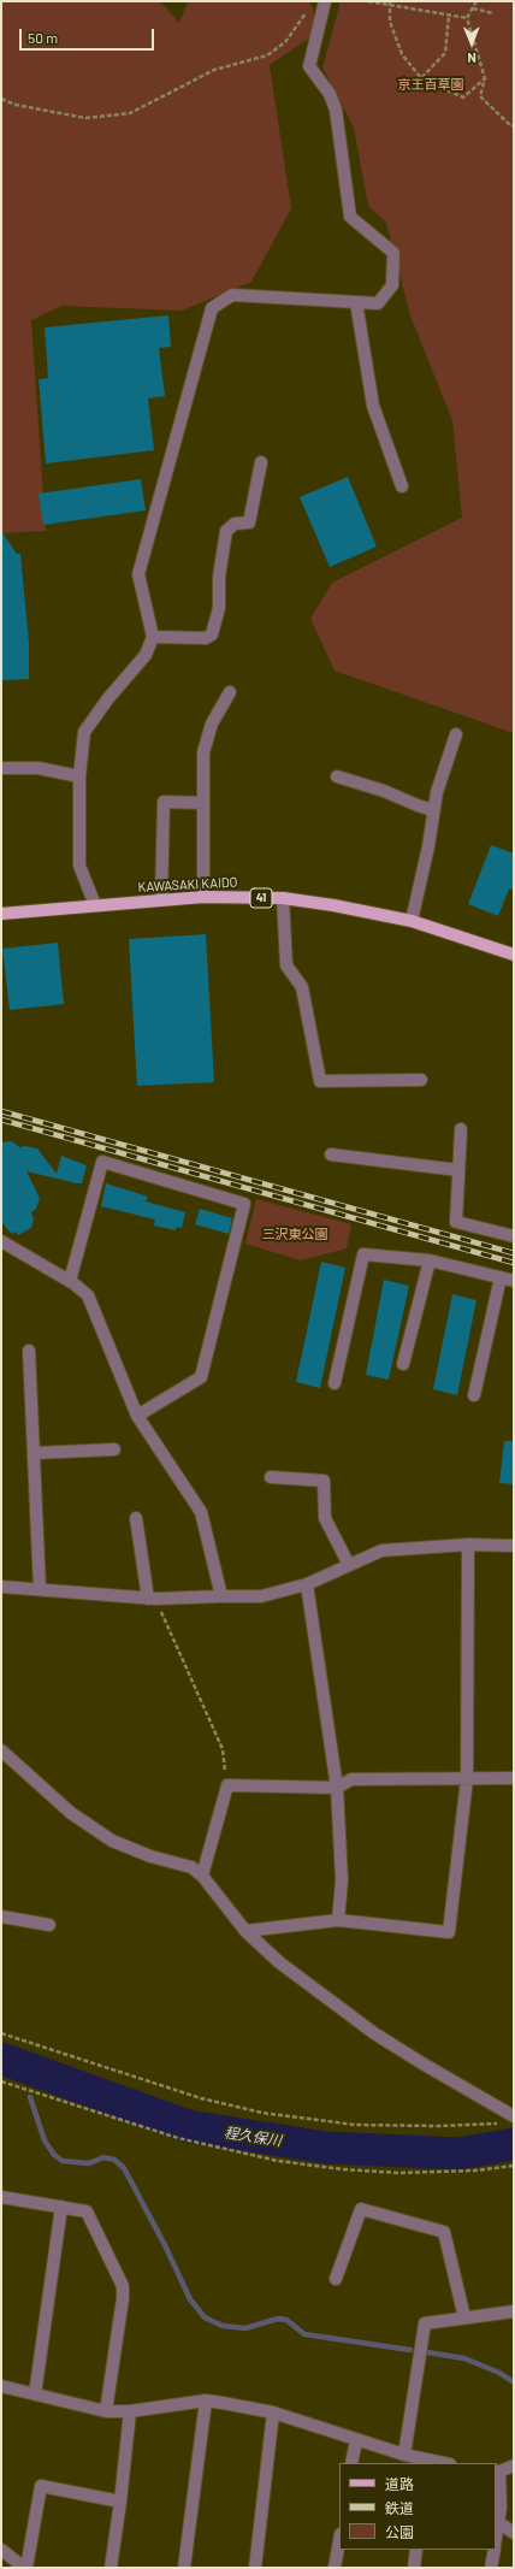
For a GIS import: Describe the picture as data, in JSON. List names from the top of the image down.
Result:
{
  "streets": {
    "main road": ["KAWASAKI KAIDO", "41"]
  },
  "water": ["程久保川"],
  "parks": ["京王百草園", "三沢東公園"],
  "legend": ["道路", "鉄道", "公園"],
  "scale_bar": "50 m",
  "north": "bottom"
}
